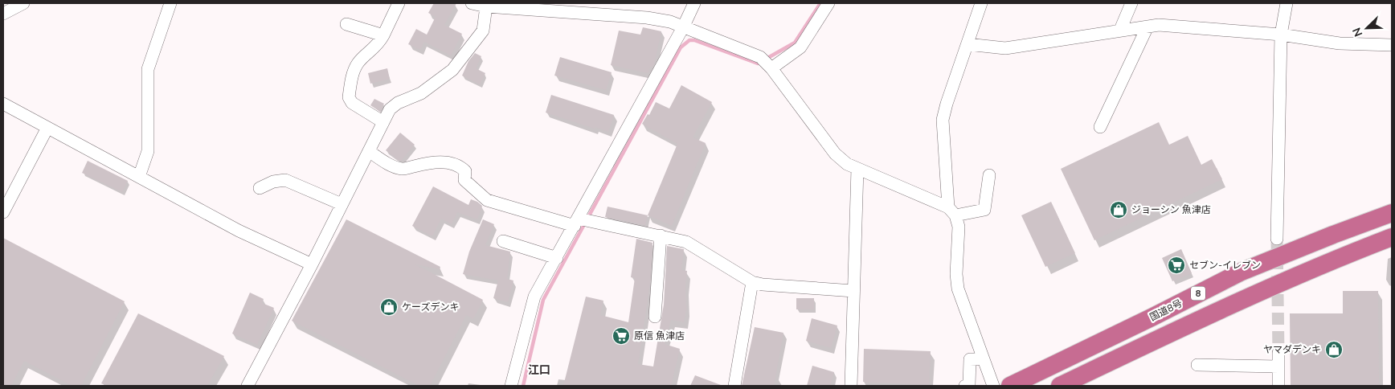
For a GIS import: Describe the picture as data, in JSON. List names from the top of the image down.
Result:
{
  "streets": {
    "highway": ["8", "国道8号"]
  },
  "districts": ["江口"],
  "places": {
    "shop": ["ジョーシン 魚津店", "ケーズデンキ", "ヤマダデンキ"],
    "supermarket": ["セブン-イレブン", "原信 魚津店"]
  },
  "north": "bottom left"
}
